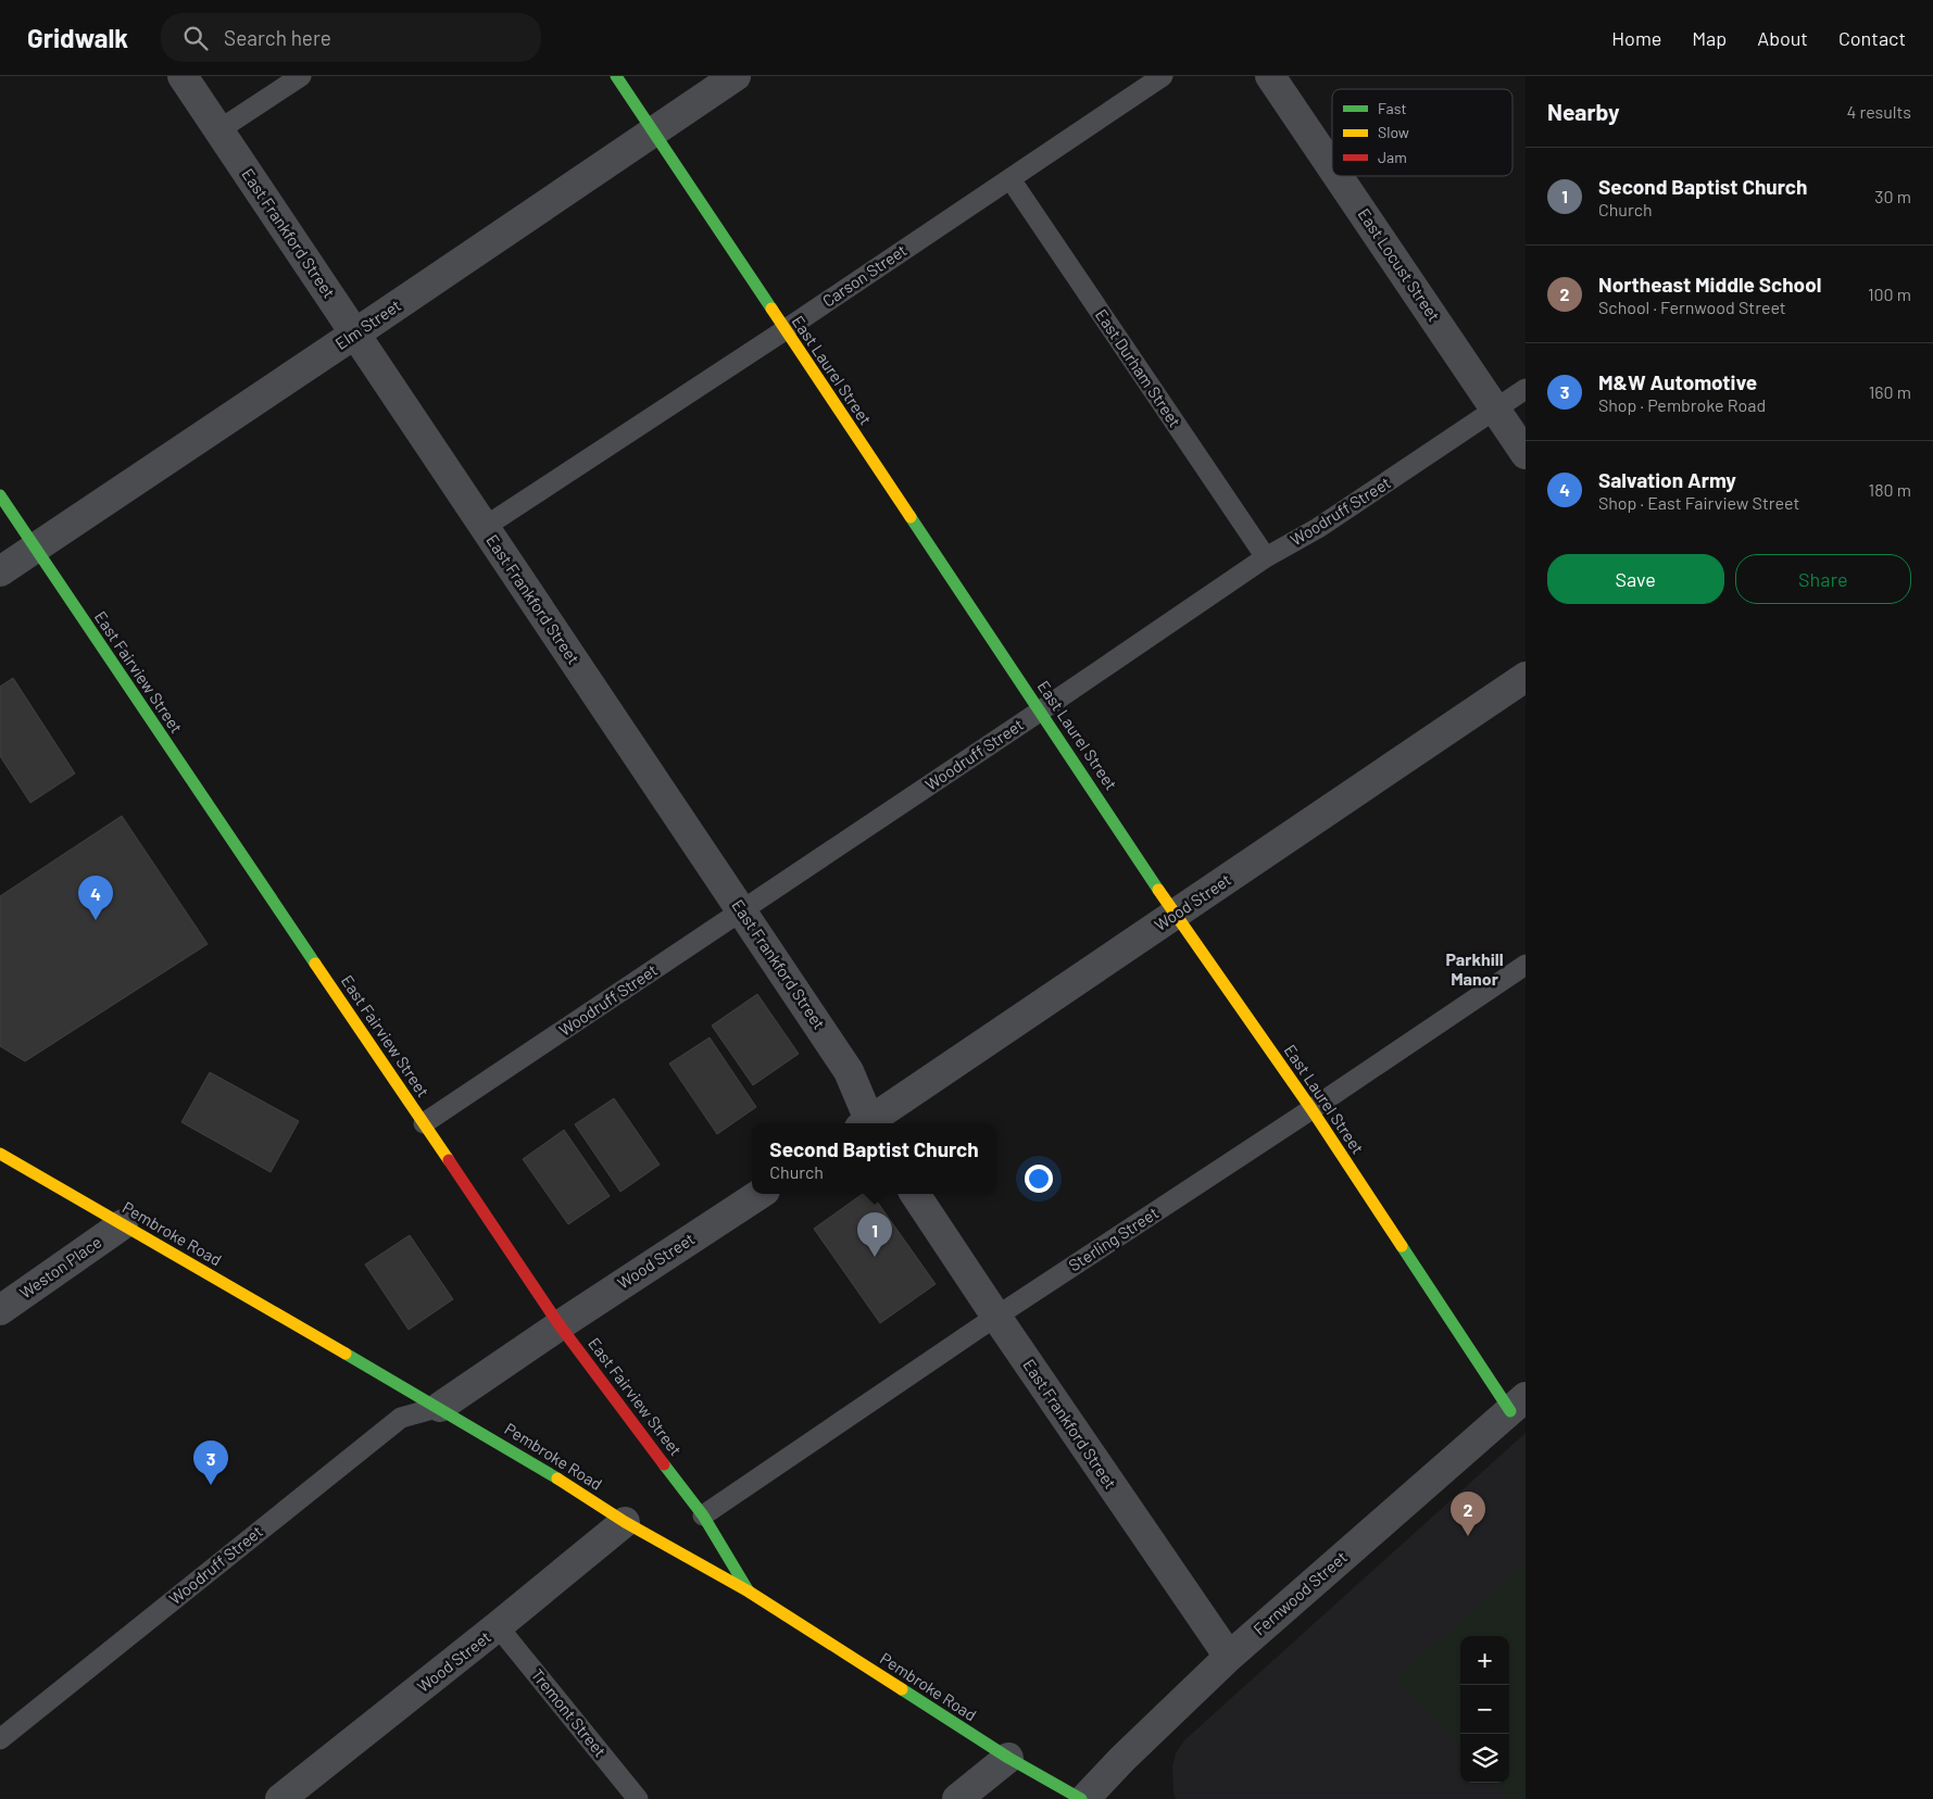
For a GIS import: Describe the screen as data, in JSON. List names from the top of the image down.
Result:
{
  "streets": {
    "street": [
      "East Frankford Street",
      "East Locust Street",
      "Elm Street",
      "East Laurel Street",
      "East Fairview Street",
      "Wood Street",
      "Pembroke Road",
      "Weston Place",
      "Fernwood Street"
    ],
    "lane": [
      "Carson Street",
      "East Durham Street",
      "Woodruff Street",
      "Sterling Street",
      "Tremont Street"
    ]
  },
  "crossings": [
    ["East Frankford Street", "Carson Street"],
    ["East Frankford Street", "Elm Street"],
    ["East Frankford Street", "Woodruff Street"],
    ["East Frankford Street", "Sterling Street"],
    ["East Frankford Street", "Fernwood Street"],
    ["East Locust Street", "Woodruff Street"],
    ["Carson Street", "East Durham Street"],
    ["Carson Street", "East Laurel Street"],
    ["Elm Street", "East Laurel Street"],
    ["Elm Street", "East Fairview Street"],
    ["East Durham Street", "Woodruff Street"],
    ["East Laurel Street", "Woodruff Street"],
    ["East Laurel Street", "Wood Street"],
    ["East Laurel Street", "Sterling Street"],
    ["East Laurel Street", "Fernwood Street"],
    ["Woodruff Street", "East Fairview Street"],
    ["Woodruff Street", "Wood Street"],
    ["Woodruff Street", "Pembroke Road"],
    ["East Fairview Street", "Wood Street"],
    ["East Fairview Street", "Pembroke Road"],
    ["East Fairview Street", "Sterling Street"],
    ["Wood Street", "Pembroke Road"],
    ["Wood Street", "Tremont Street"],
    ["Pembroke Road", "Weston Place"],
    ["Pembroke Road", "Fernwood Street"]
  ],
  "districts": ["Parkhill Manor"],
  "legend": ["Fast", "Slow", "Jam"],
  "page": {
    "header": "Gridwalk",
    "search": "Search here",
    "nav": [
      "Home",
      "Map",
      "About",
      "Contact"
    ],
    "heading": ["Nearby", "4 results"],
    "list": [
      {
        "mark": "1",
        "name": "Second Baptist Church",
        "note": "Church",
        "value": "30 m"
      },
      {
        "mark": "2",
        "name": "Northeast Middle School",
        "note": "School · Fernwood Street",
        "value": "100 m"
      },
      {
        "mark": "3",
        "name": "M&W Automotive",
        "note": "Shop · Pembroke Road",
        "value": "160 m"
      },
      {
        "mark": "4",
        "name": "Salvation Army",
        "note": "Shop · East Fairview Street",
        "value": "180 m"
      }
    ],
    "buttons": ["Save", "Share"],
    "pins": [
      "4",
      "1",
      "3",
      "2"
    ],
    "popup": ["Second Baptist Church", "Church"],
    "map_buttons": ["+", "−"]
  }
}
